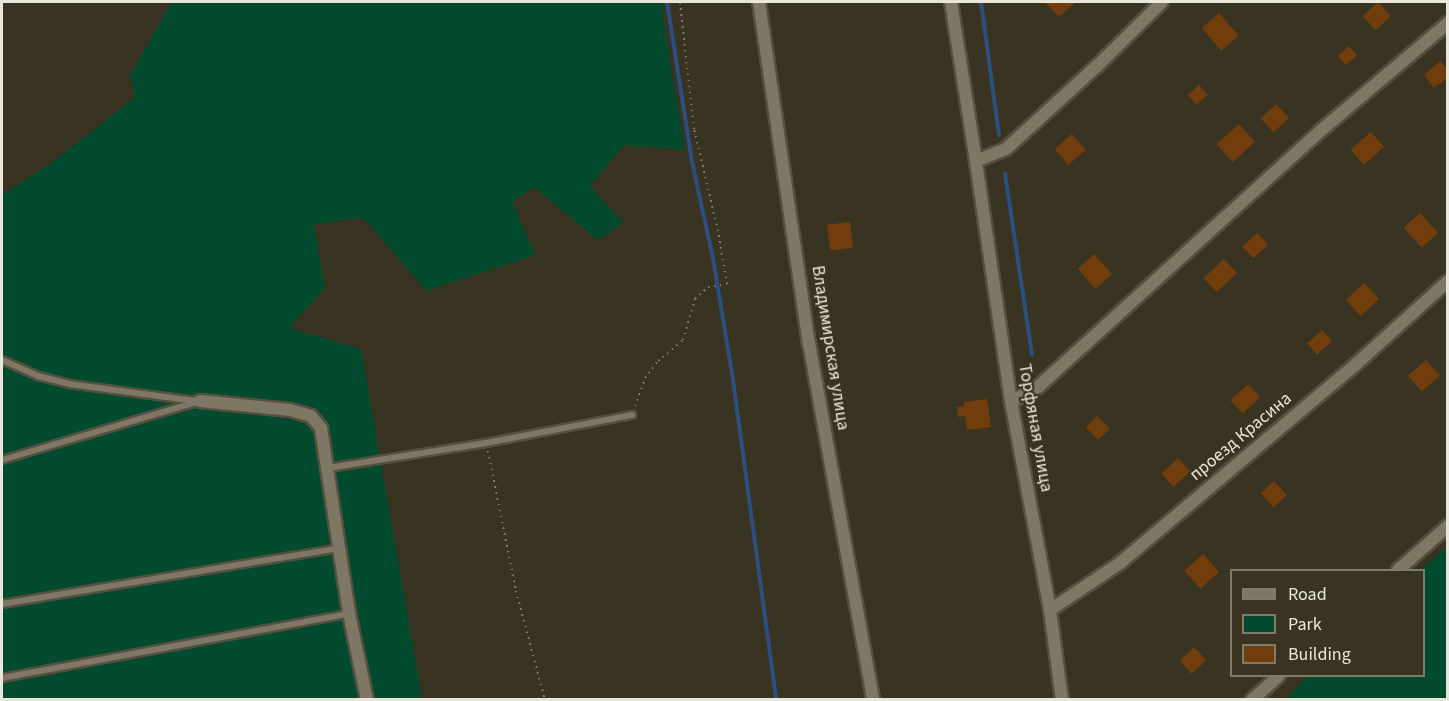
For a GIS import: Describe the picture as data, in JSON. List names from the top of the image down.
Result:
{
  "streets": {
    "street": ["Владимирская улица", "Торфяная улица", "проезд Красина"]
  },
  "crossings": [
    ["Торфяная улица", "проезд Красина"]
  ],
  "legend": ["Road", "Park", "Building"]
}
